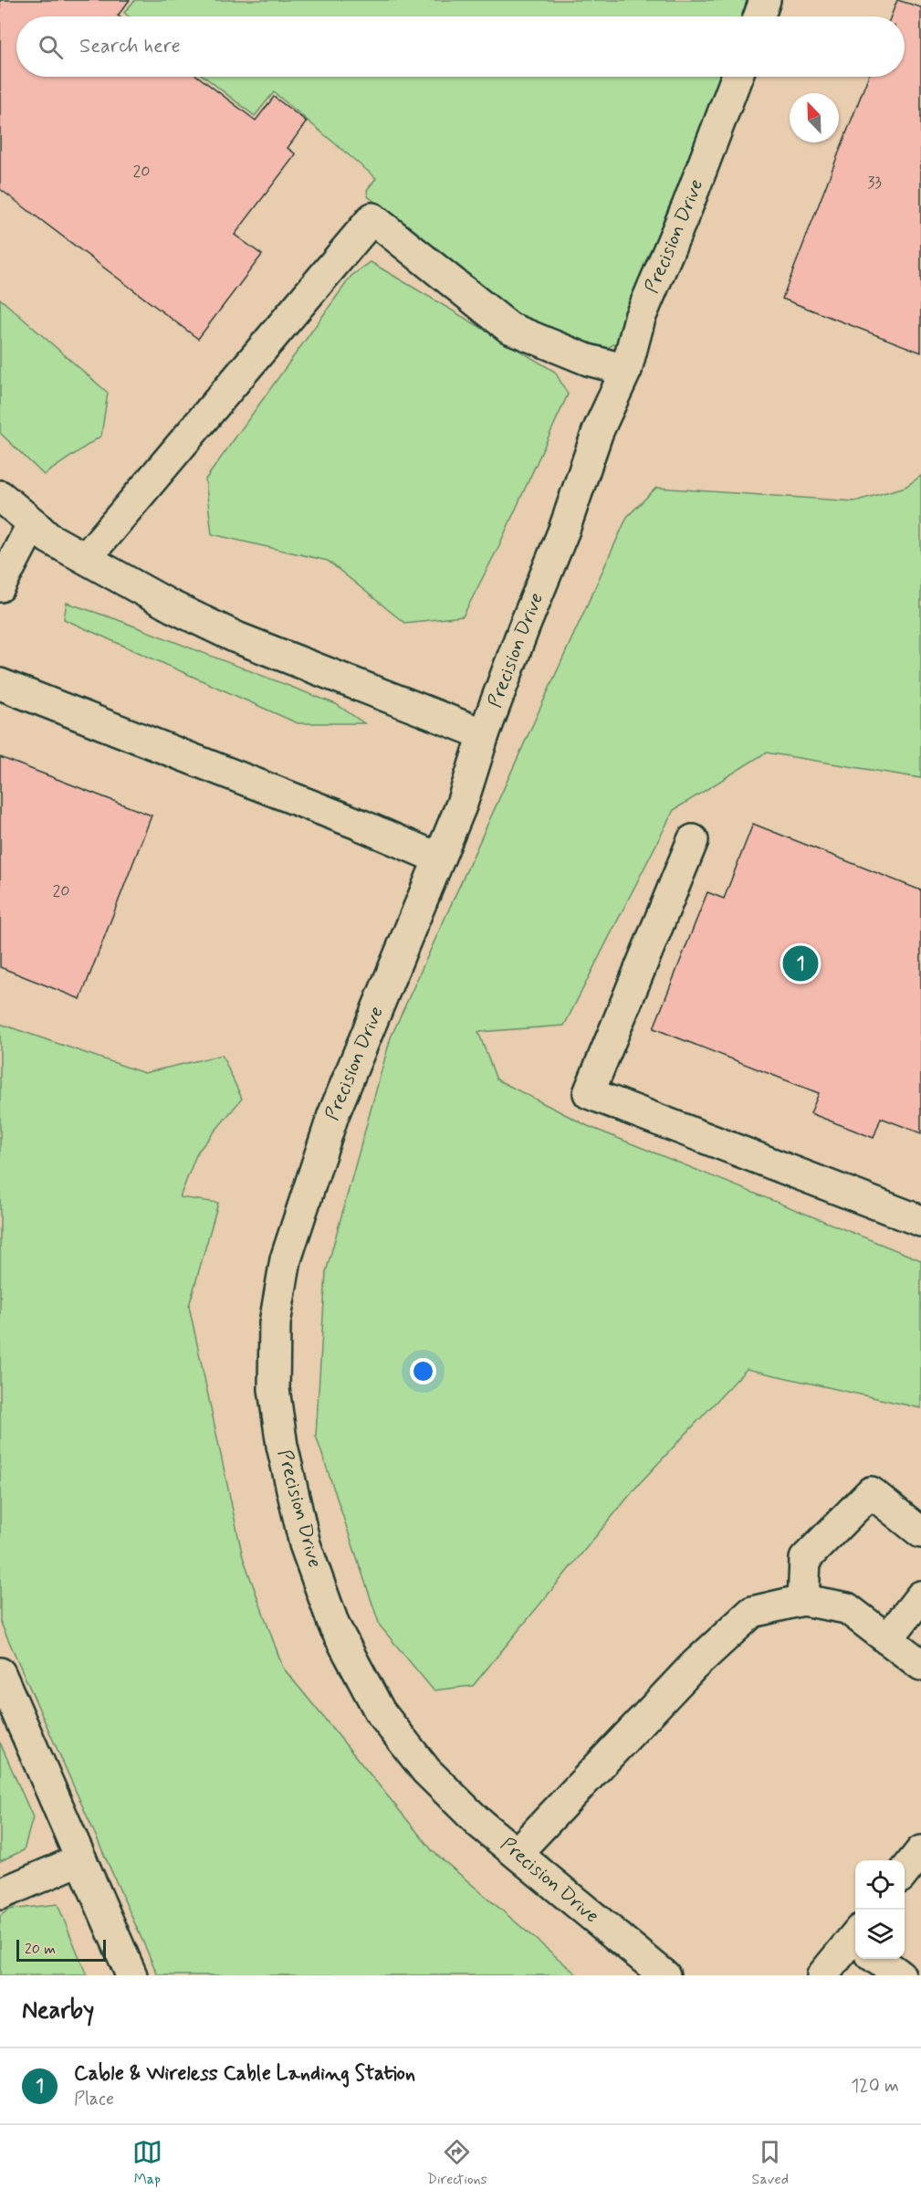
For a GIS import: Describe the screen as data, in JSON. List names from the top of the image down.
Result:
{
  "streets": {
    "street": ["Precision Drive"]
  },
  "house_numbers": ["20", "33", "20"],
  "scale_bar": "20 m",
  "north": "top left",
  "page": {
    "search": "Search here",
    "pins": "1",
    "scale": "20 m",
    "heading": "Nearby",
    "list": [
      {
        "mark": "1",
        "name": "Cable & Wireless Cable Landing Station",
        "note": "Place",
        "value": "120 m"
      }
    ],
    "nav": ["Map", "Directions", "Saved"]
  }
}
